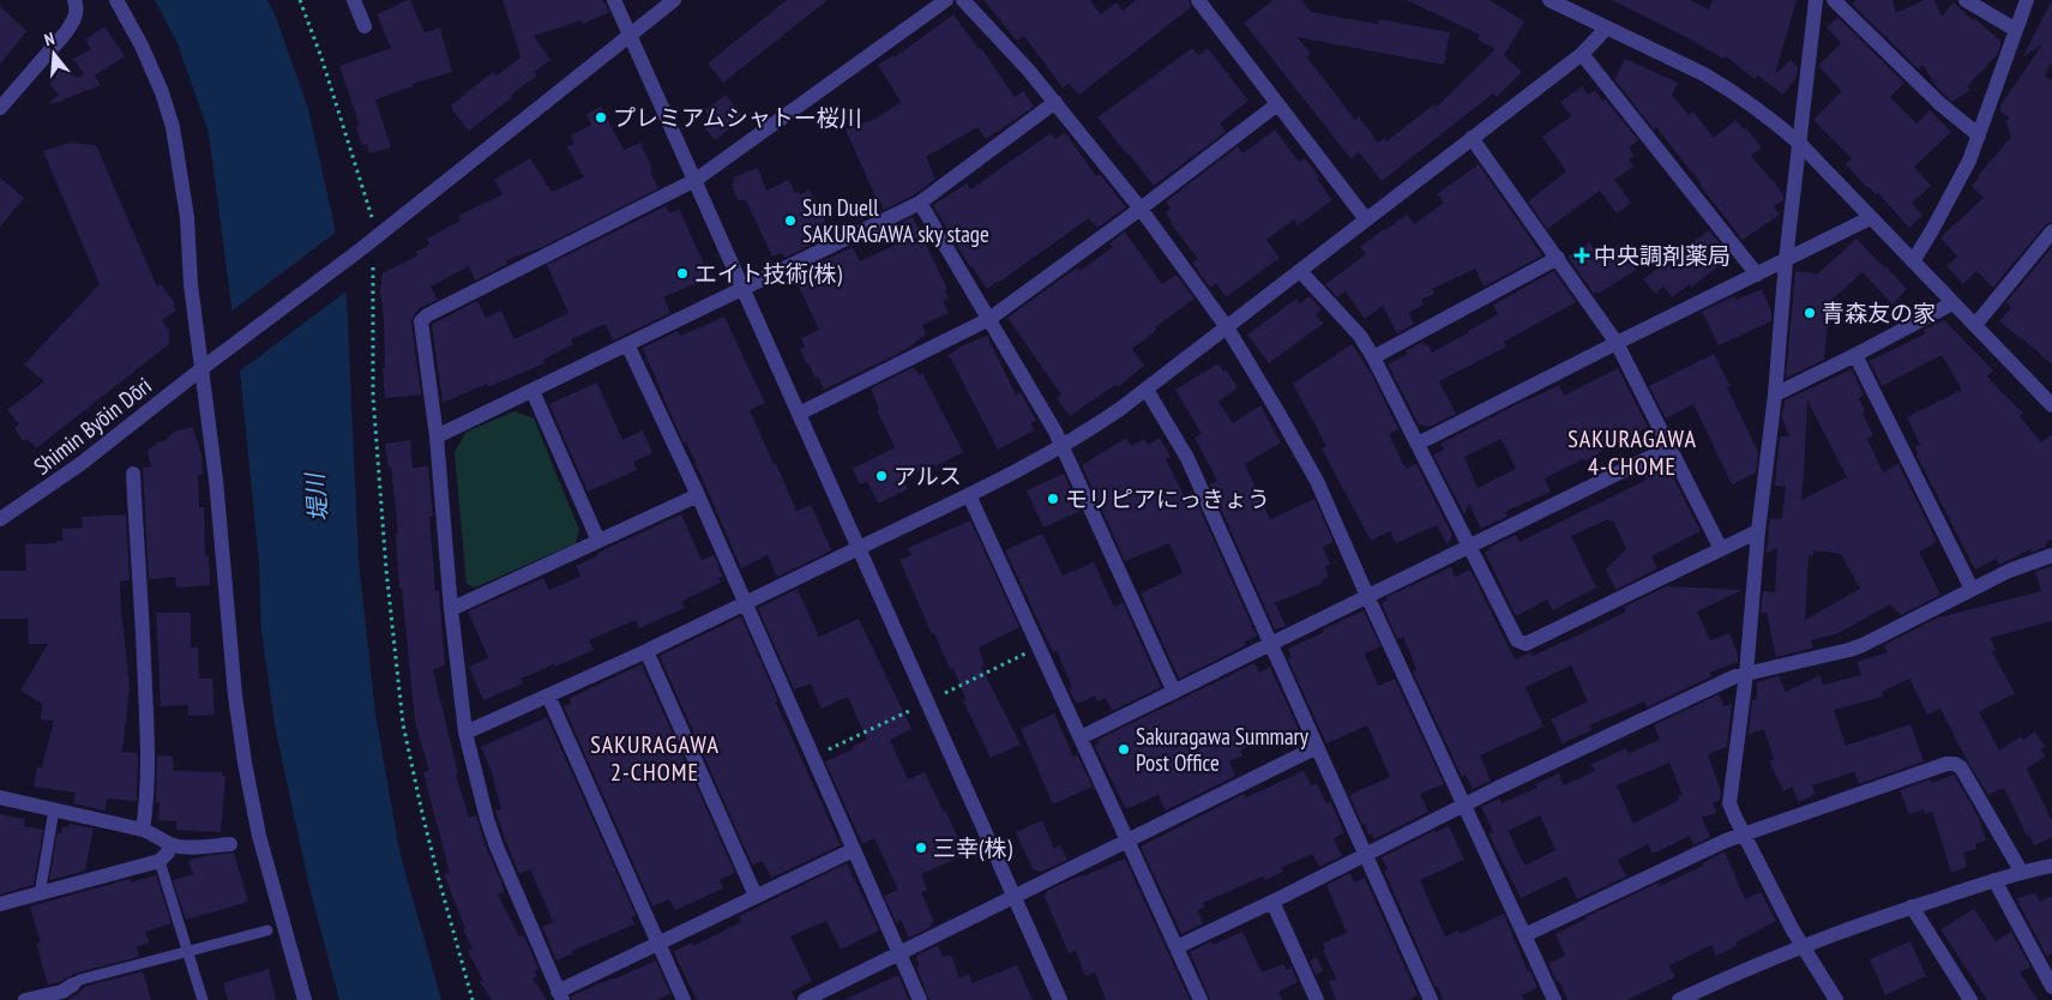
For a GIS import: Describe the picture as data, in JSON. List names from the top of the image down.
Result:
{
  "streets": {
    "street": ["Shimin Byōin Dōri"]
  },
  "districts": ["SAKURAGAWA 4-CHOME", "SAKURAGAWA 2-CHOME"],
  "water": ["堤川"],
  "places": {
    "other": [
      "プレミアムシャトー桜川",
      "Sun Duell SAKURAGAWA sky stage",
      "エイト技術(株)",
      "青森友の家",
      "アルス",
      "モリピアにっきょう",
      "Sakuragawa Summary Post Office",
      "三幸(株)"
    ],
    "health": ["中央調剤薬局"]
  },
  "north": "top"
}
